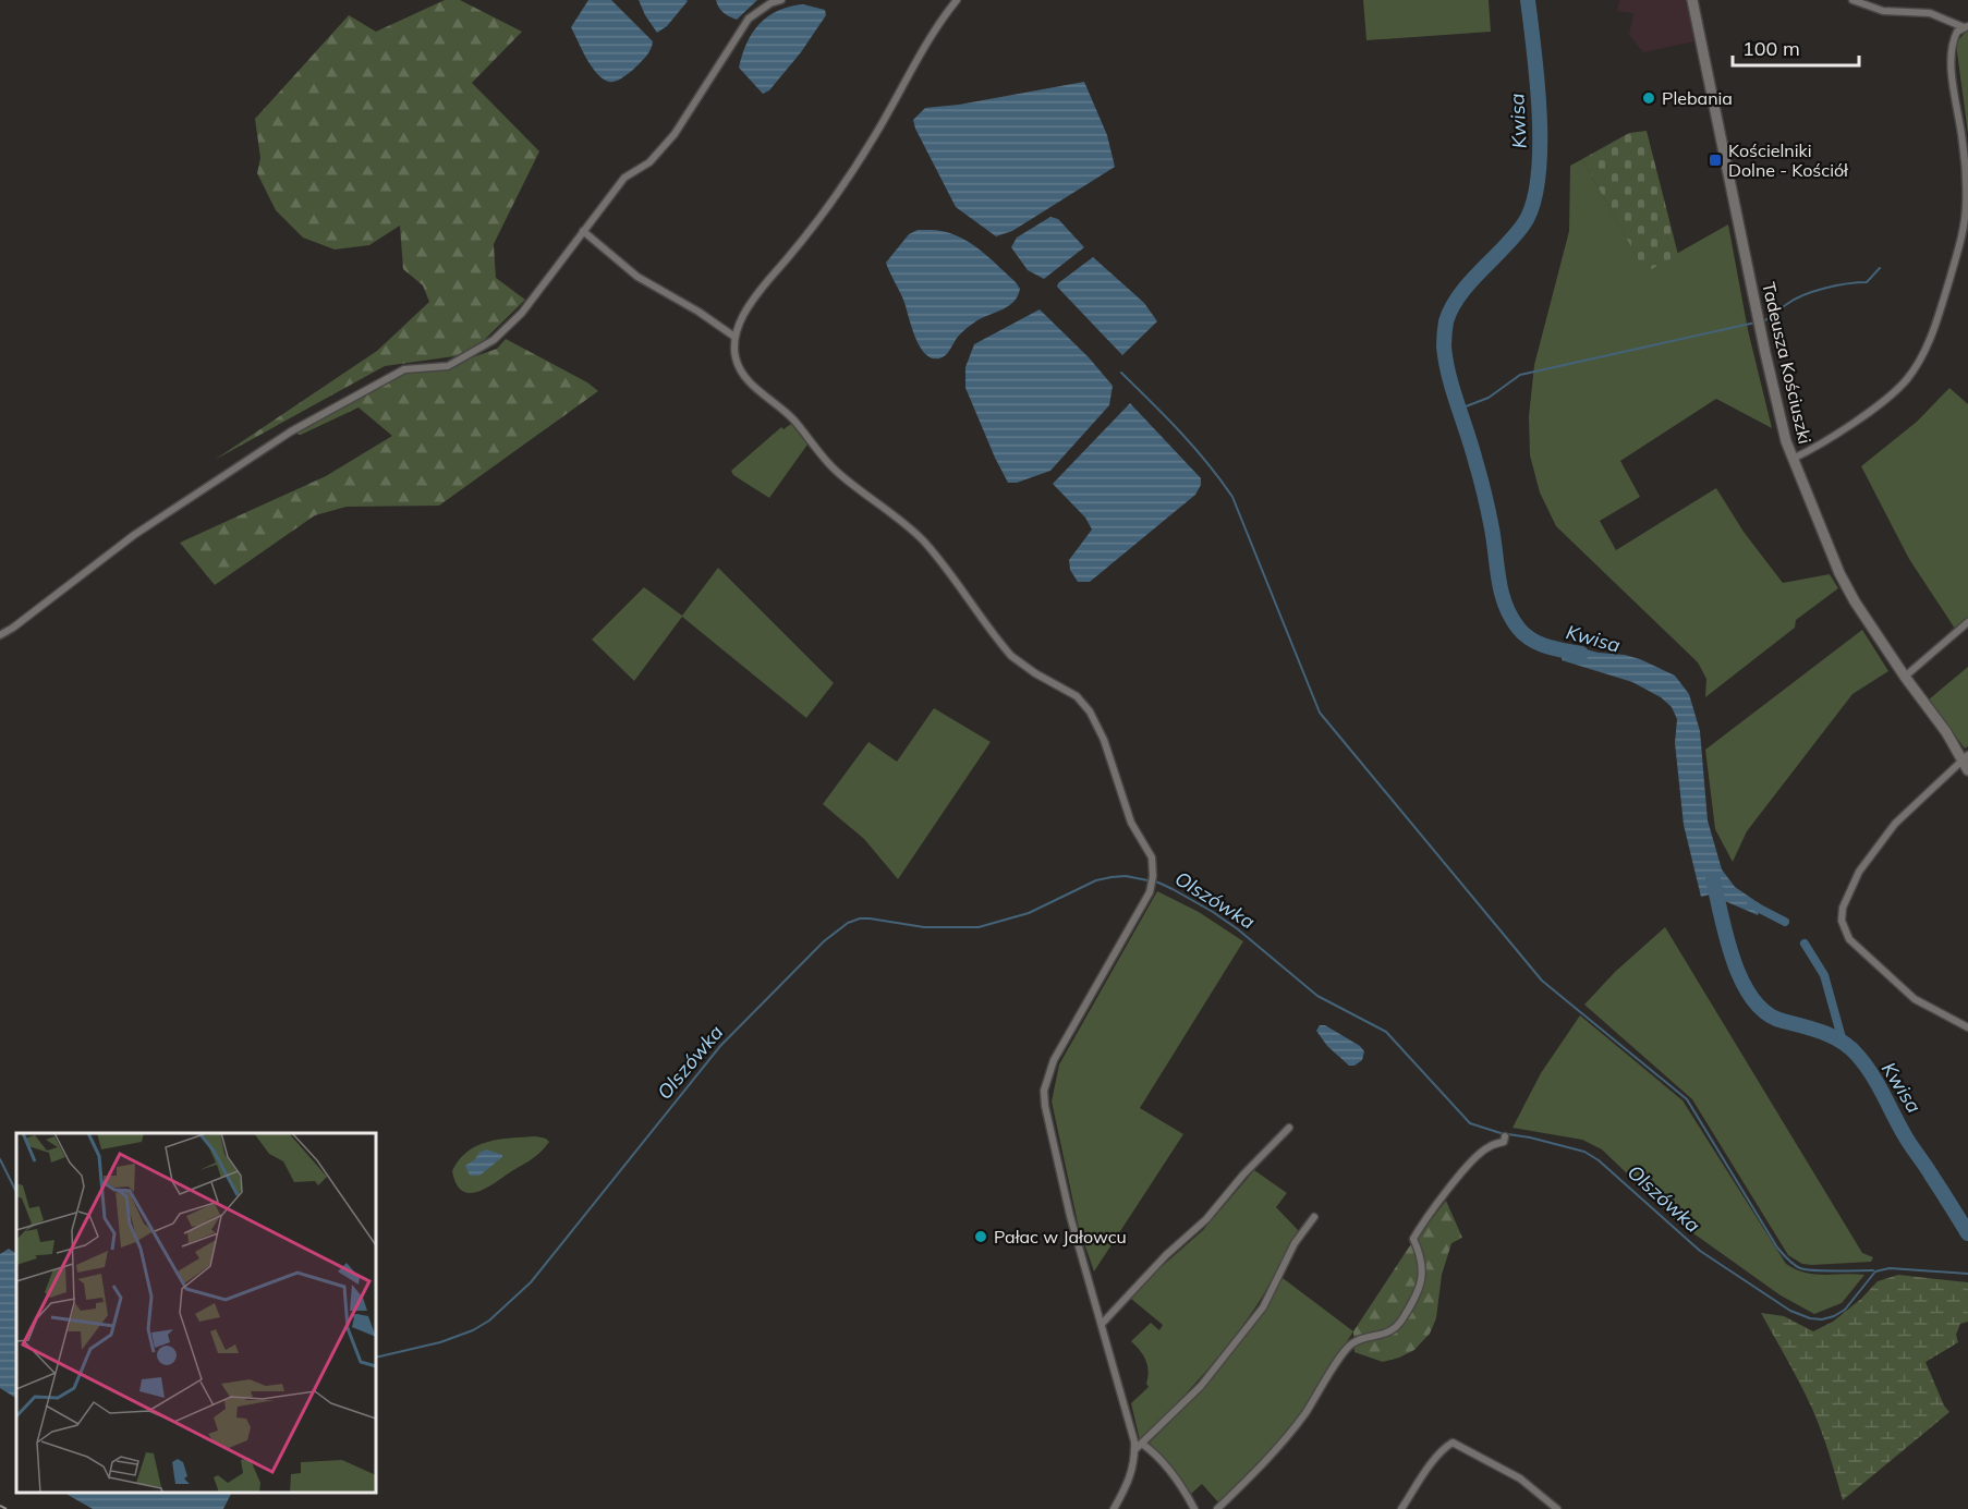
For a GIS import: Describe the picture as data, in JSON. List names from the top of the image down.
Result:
{
  "streets": {
    "main road": ["Tadeusza Kościuszki"]
  },
  "water": ["Kwisa", "Olszówka"],
  "places": {
    "other": ["Plebania", "Pałac w Jałowcu"],
    "transit": ["Kościelniki Dolne - Kościół"]
  },
  "scale_bar": "100 m"
}
